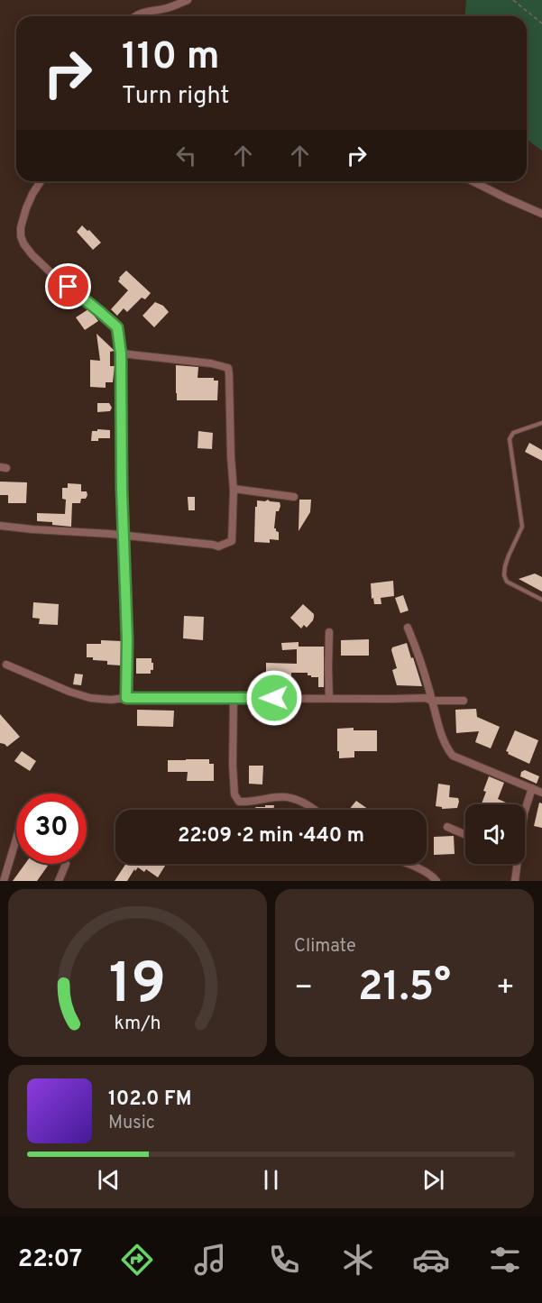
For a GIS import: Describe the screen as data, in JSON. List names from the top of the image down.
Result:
{
  "page": {
    "turn": ["110 m", "Turn right"],
    "limit": "30",
    "trip": "22:09 · 2 min · 440 m",
    "tile": "Climate",
    "heat": ["−", "21.5°", "+"],
    "song": ["102.0 FM", "Music"],
    "tabs": "22:07",
    "gauge": ["19", "km/h"]
  }
}
